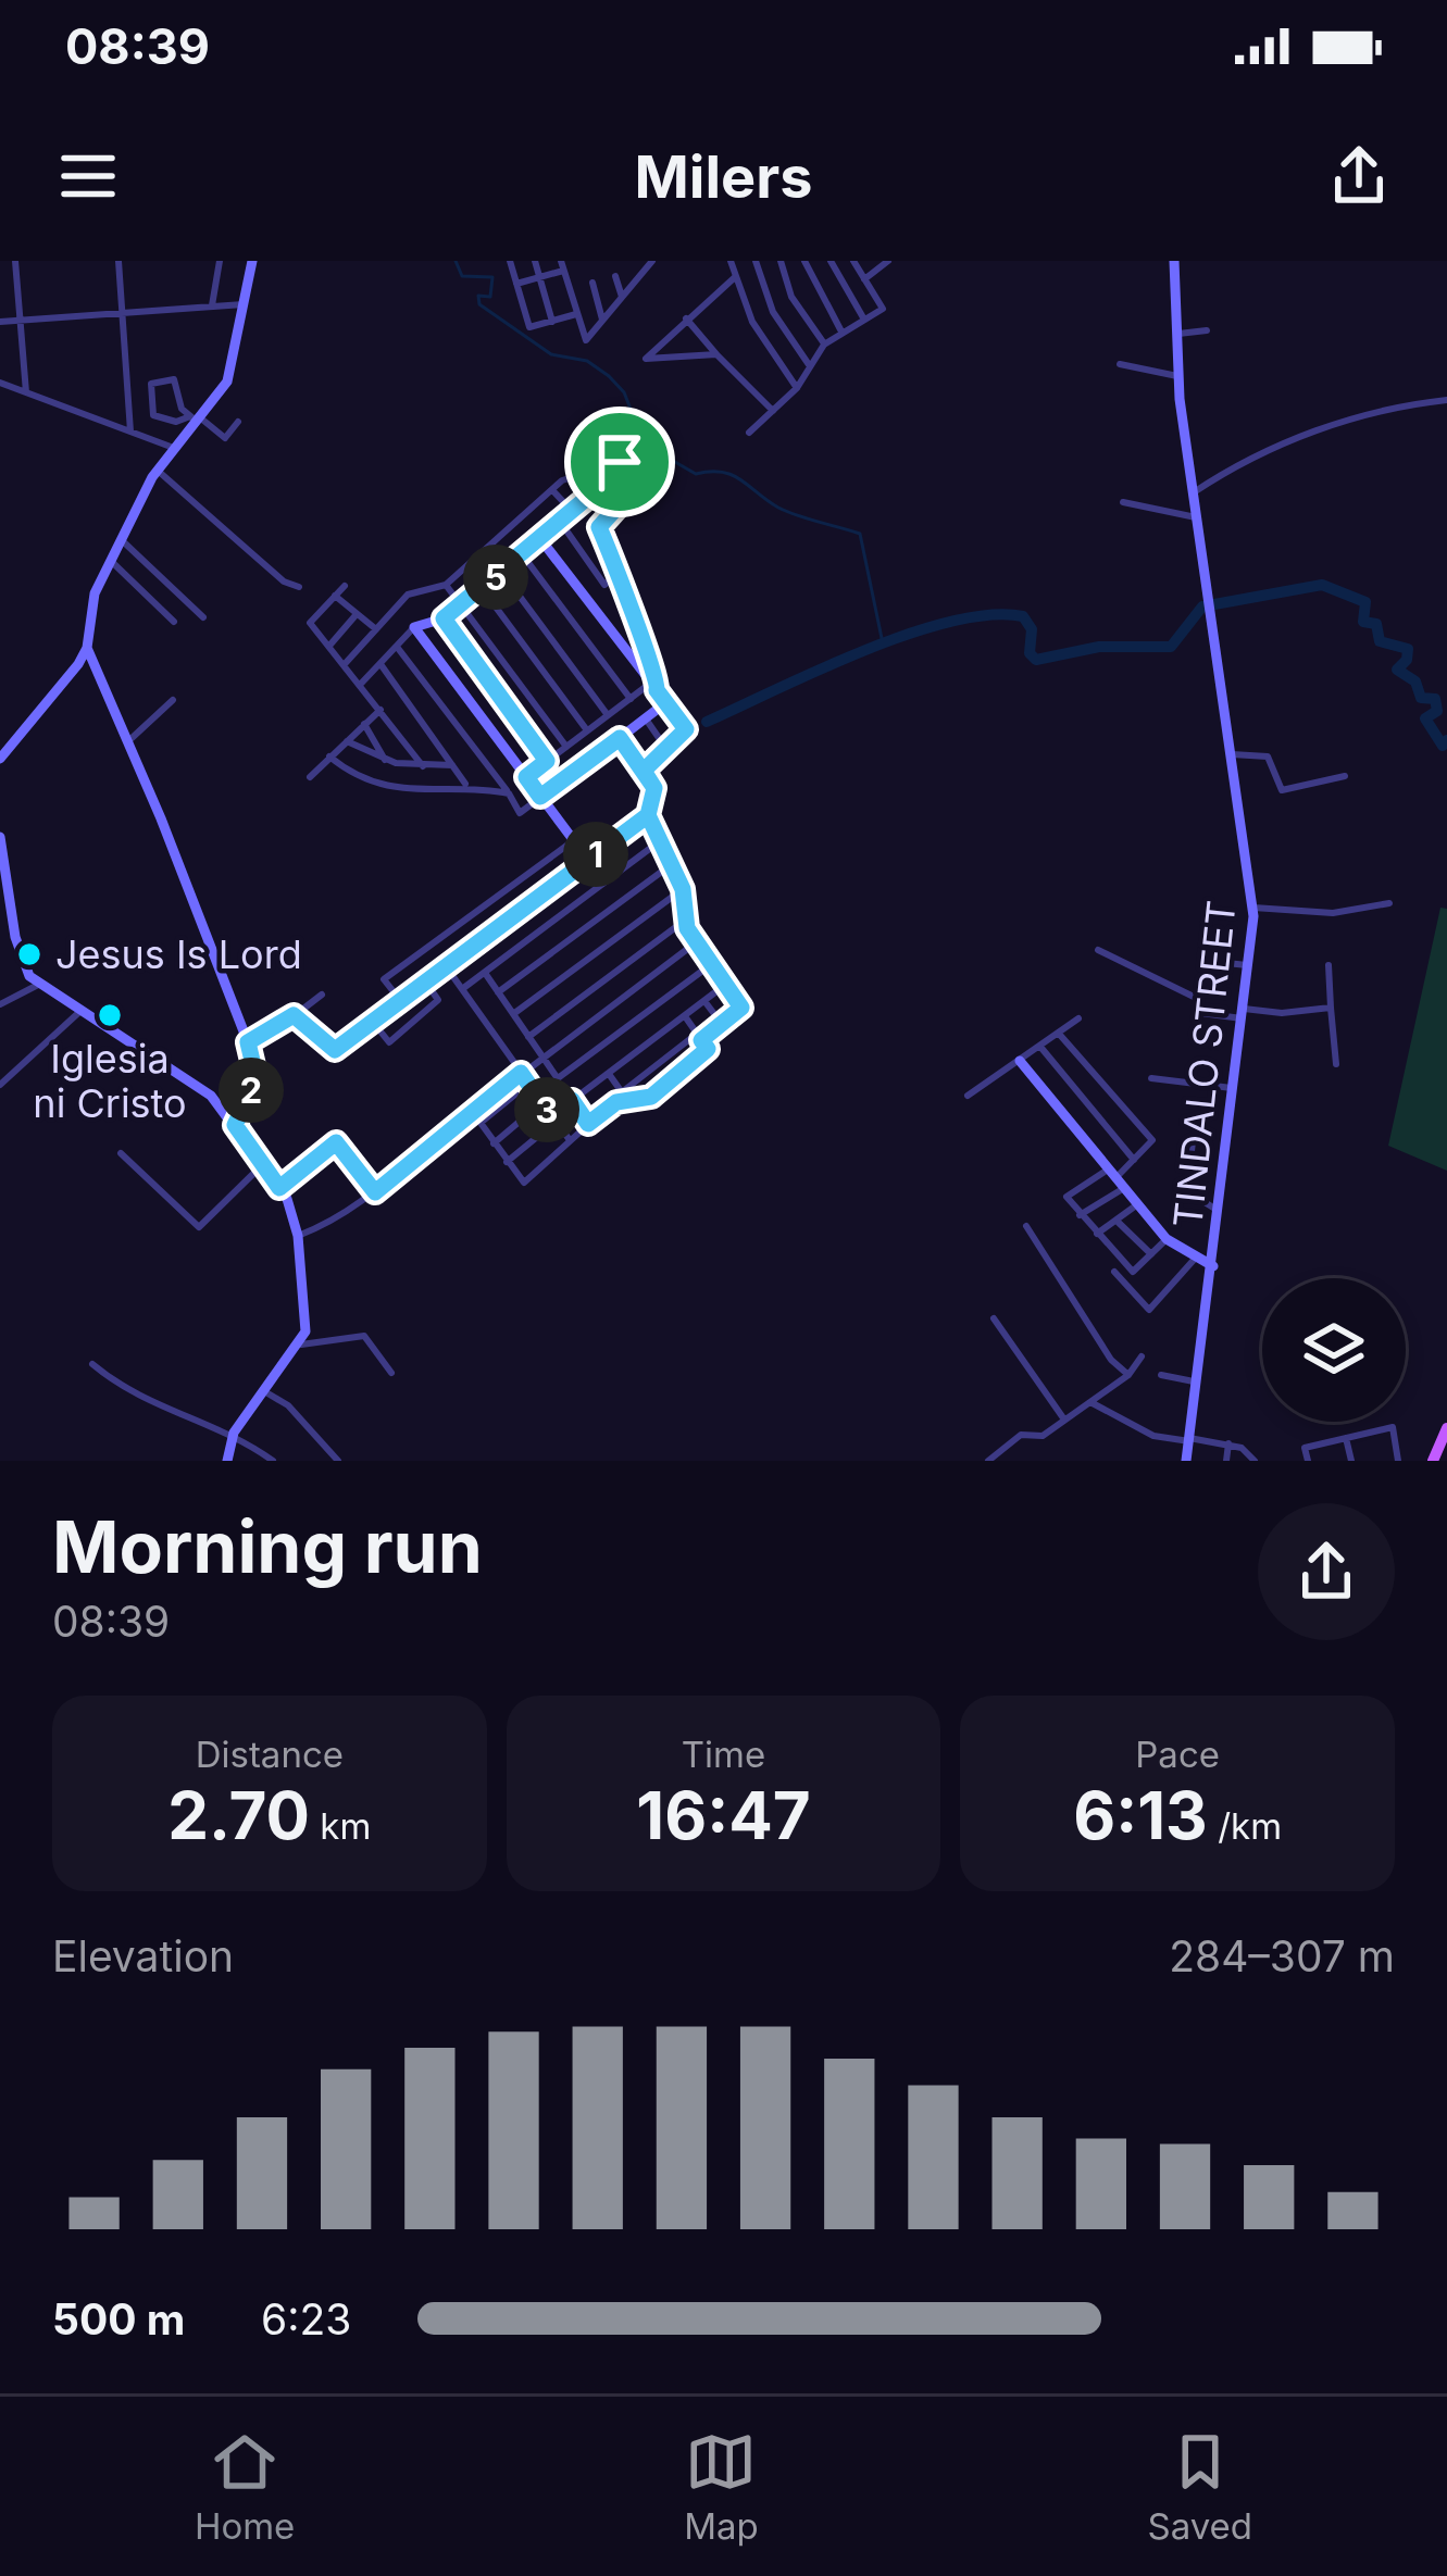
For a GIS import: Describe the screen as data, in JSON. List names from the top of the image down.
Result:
{
  "streets": {
    "street": ["TINDALO STREET"]
  },
  "places": ["Jesus Is Lord", "Iglesia ni Cristo"],
  "page": {
    "status": "08:39",
    "header": "Milers",
    "pins": [
      "5",
      "1",
      "2",
      "3"
    ],
    "heading": ["Morning run", "08:39"],
    "stats": [
      ["Distance", "2.70 km"],
      ["Time", "16:47"],
      ["Pace", "6:13 /km"]
    ],
    "chart": ["Elevation", "284–307 m"],
    "list": [
      {
        "name": "500 m",
        "note": "6:23"
      }
    ],
    "tabs": ["Home", "Map", "Saved"]
  }
}
